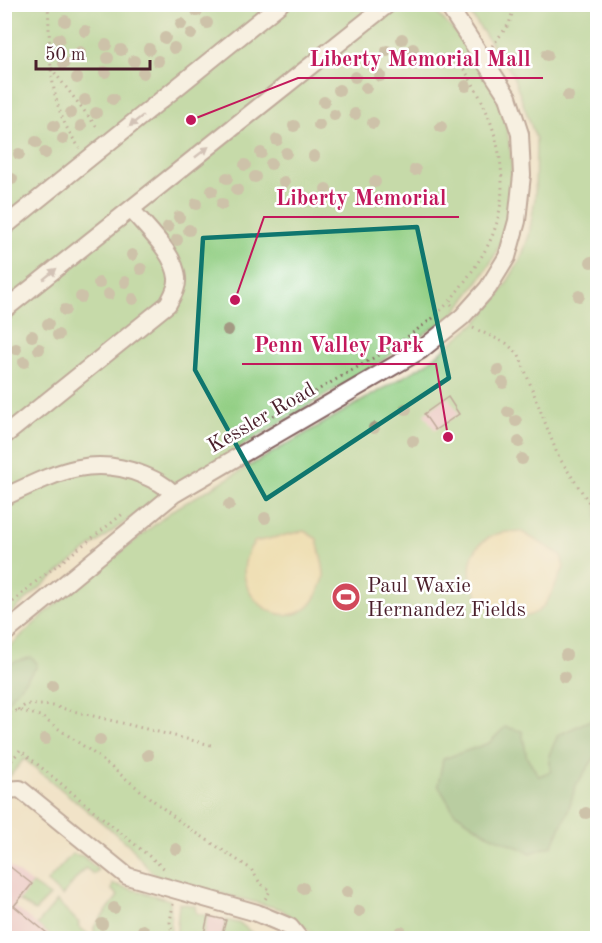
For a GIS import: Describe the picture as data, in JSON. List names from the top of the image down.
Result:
{
  "streets": {
    "street": ["Kessler Road"]
  },
  "places": {
    "other": ["Liberty Memorial Mall", "Liberty Memorial", "Penn Valley Park"],
    "sports": ["Paul Waxie Hernandez Fields"]
  },
  "scale_bar": "50 m"
}
